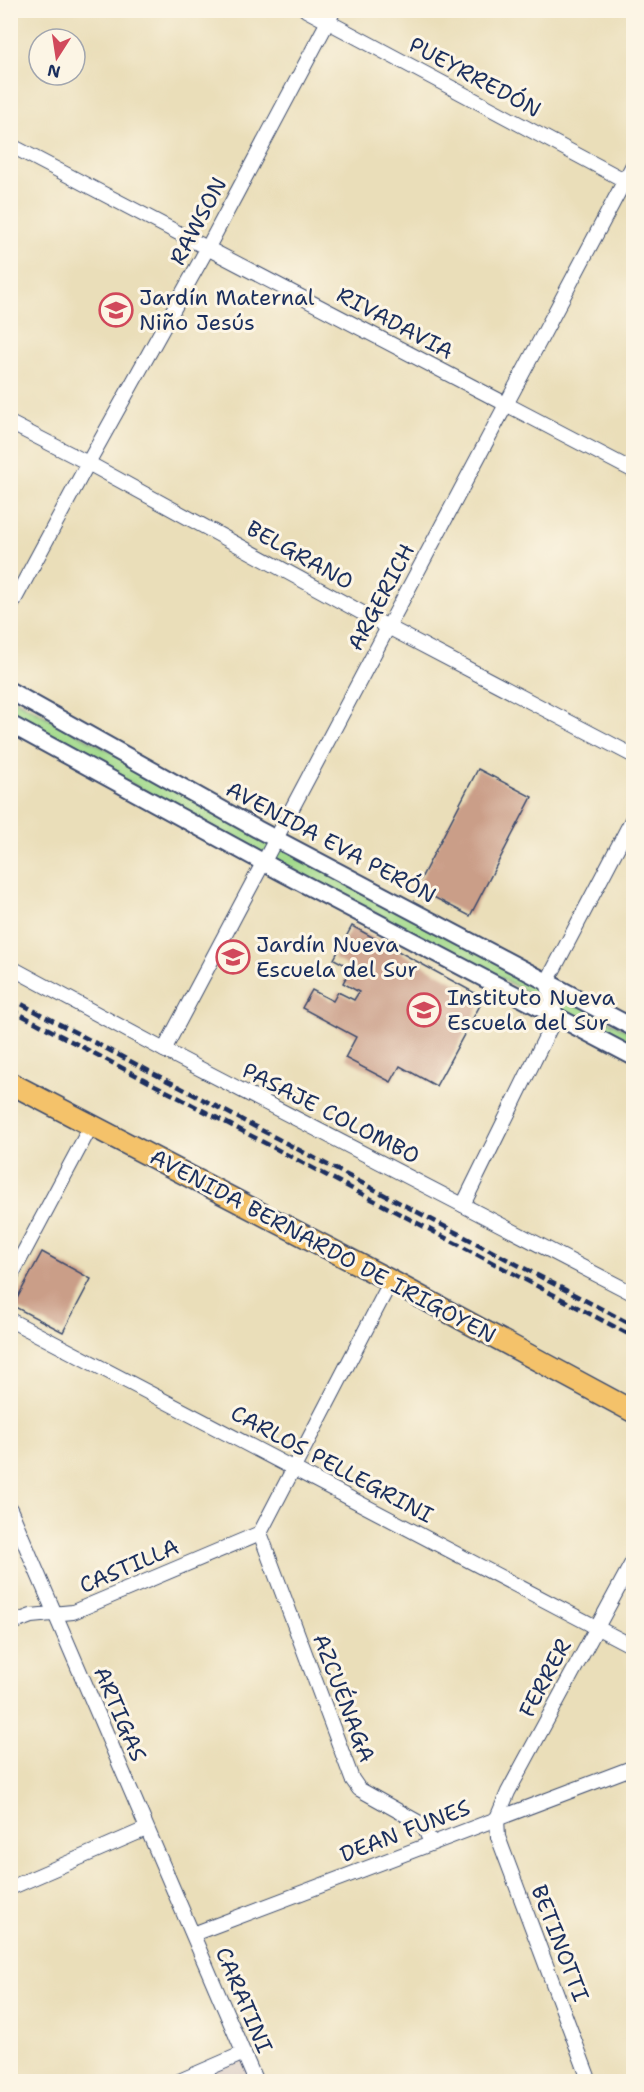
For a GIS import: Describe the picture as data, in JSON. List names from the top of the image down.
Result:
{
  "streets": {
    "main road": ["AVENIDA BERNARDO DE IRIGOYEN"],
    "street": [
      "PUEYRREDÓN",
      "RAWSON",
      "RIVADAVIA",
      "BELGRANO",
      "ARGERICH",
      "AVENIDA EVA PERÓN",
      "PASAJE COLOMBO",
      "CARLOS PELLEGRINI",
      "CASTILLA",
      "FERRER",
      "AZCUÉNAGA",
      "ARTIGAS",
      "DEAN FUNES",
      "BETINOTTI",
      "CARATINI"
    ]
  },
  "crossings": [
    ["PUEYRREDÓN", "RAWSON"],
    ["PUEYRREDÓN", "ARGERICH"],
    ["RAWSON", "RIVADAVIA"],
    ["RAWSON", "BELGRANO"],
    ["RIVADAVIA", "ARGERICH"],
    ["BELGRANO", "ARGERICH"],
    ["ARGERICH", "AVENIDA EVA PERÓN"],
    ["ARGERICH", "PASAJE COLOMBO"],
    ["CARLOS PELLEGRINI", "FERRER"],
    ["CASTILLA", "AZCUÉNAGA"],
    ["CASTILLA", "ARTIGAS"],
    ["FERRER", "DEAN FUNES"],
    ["FERRER", "BETINOTTI"],
    ["AZCUÉNAGA", "DEAN FUNES"],
    ["ARTIGAS", "DEAN FUNES"],
    ["ARTIGAS", "CARATINI"],
    ["DEAN FUNES", "BETINOTTI"],
    ["DEAN FUNES", "CARATINI"]
  ],
  "places": {
    "school or university": ["Jardín Maternal Niño Jesús", "Jardín Nueva Escuela del Sur", "Instituto Nueva Escuela del Sur"]
  },
  "north": "bottom"
}
